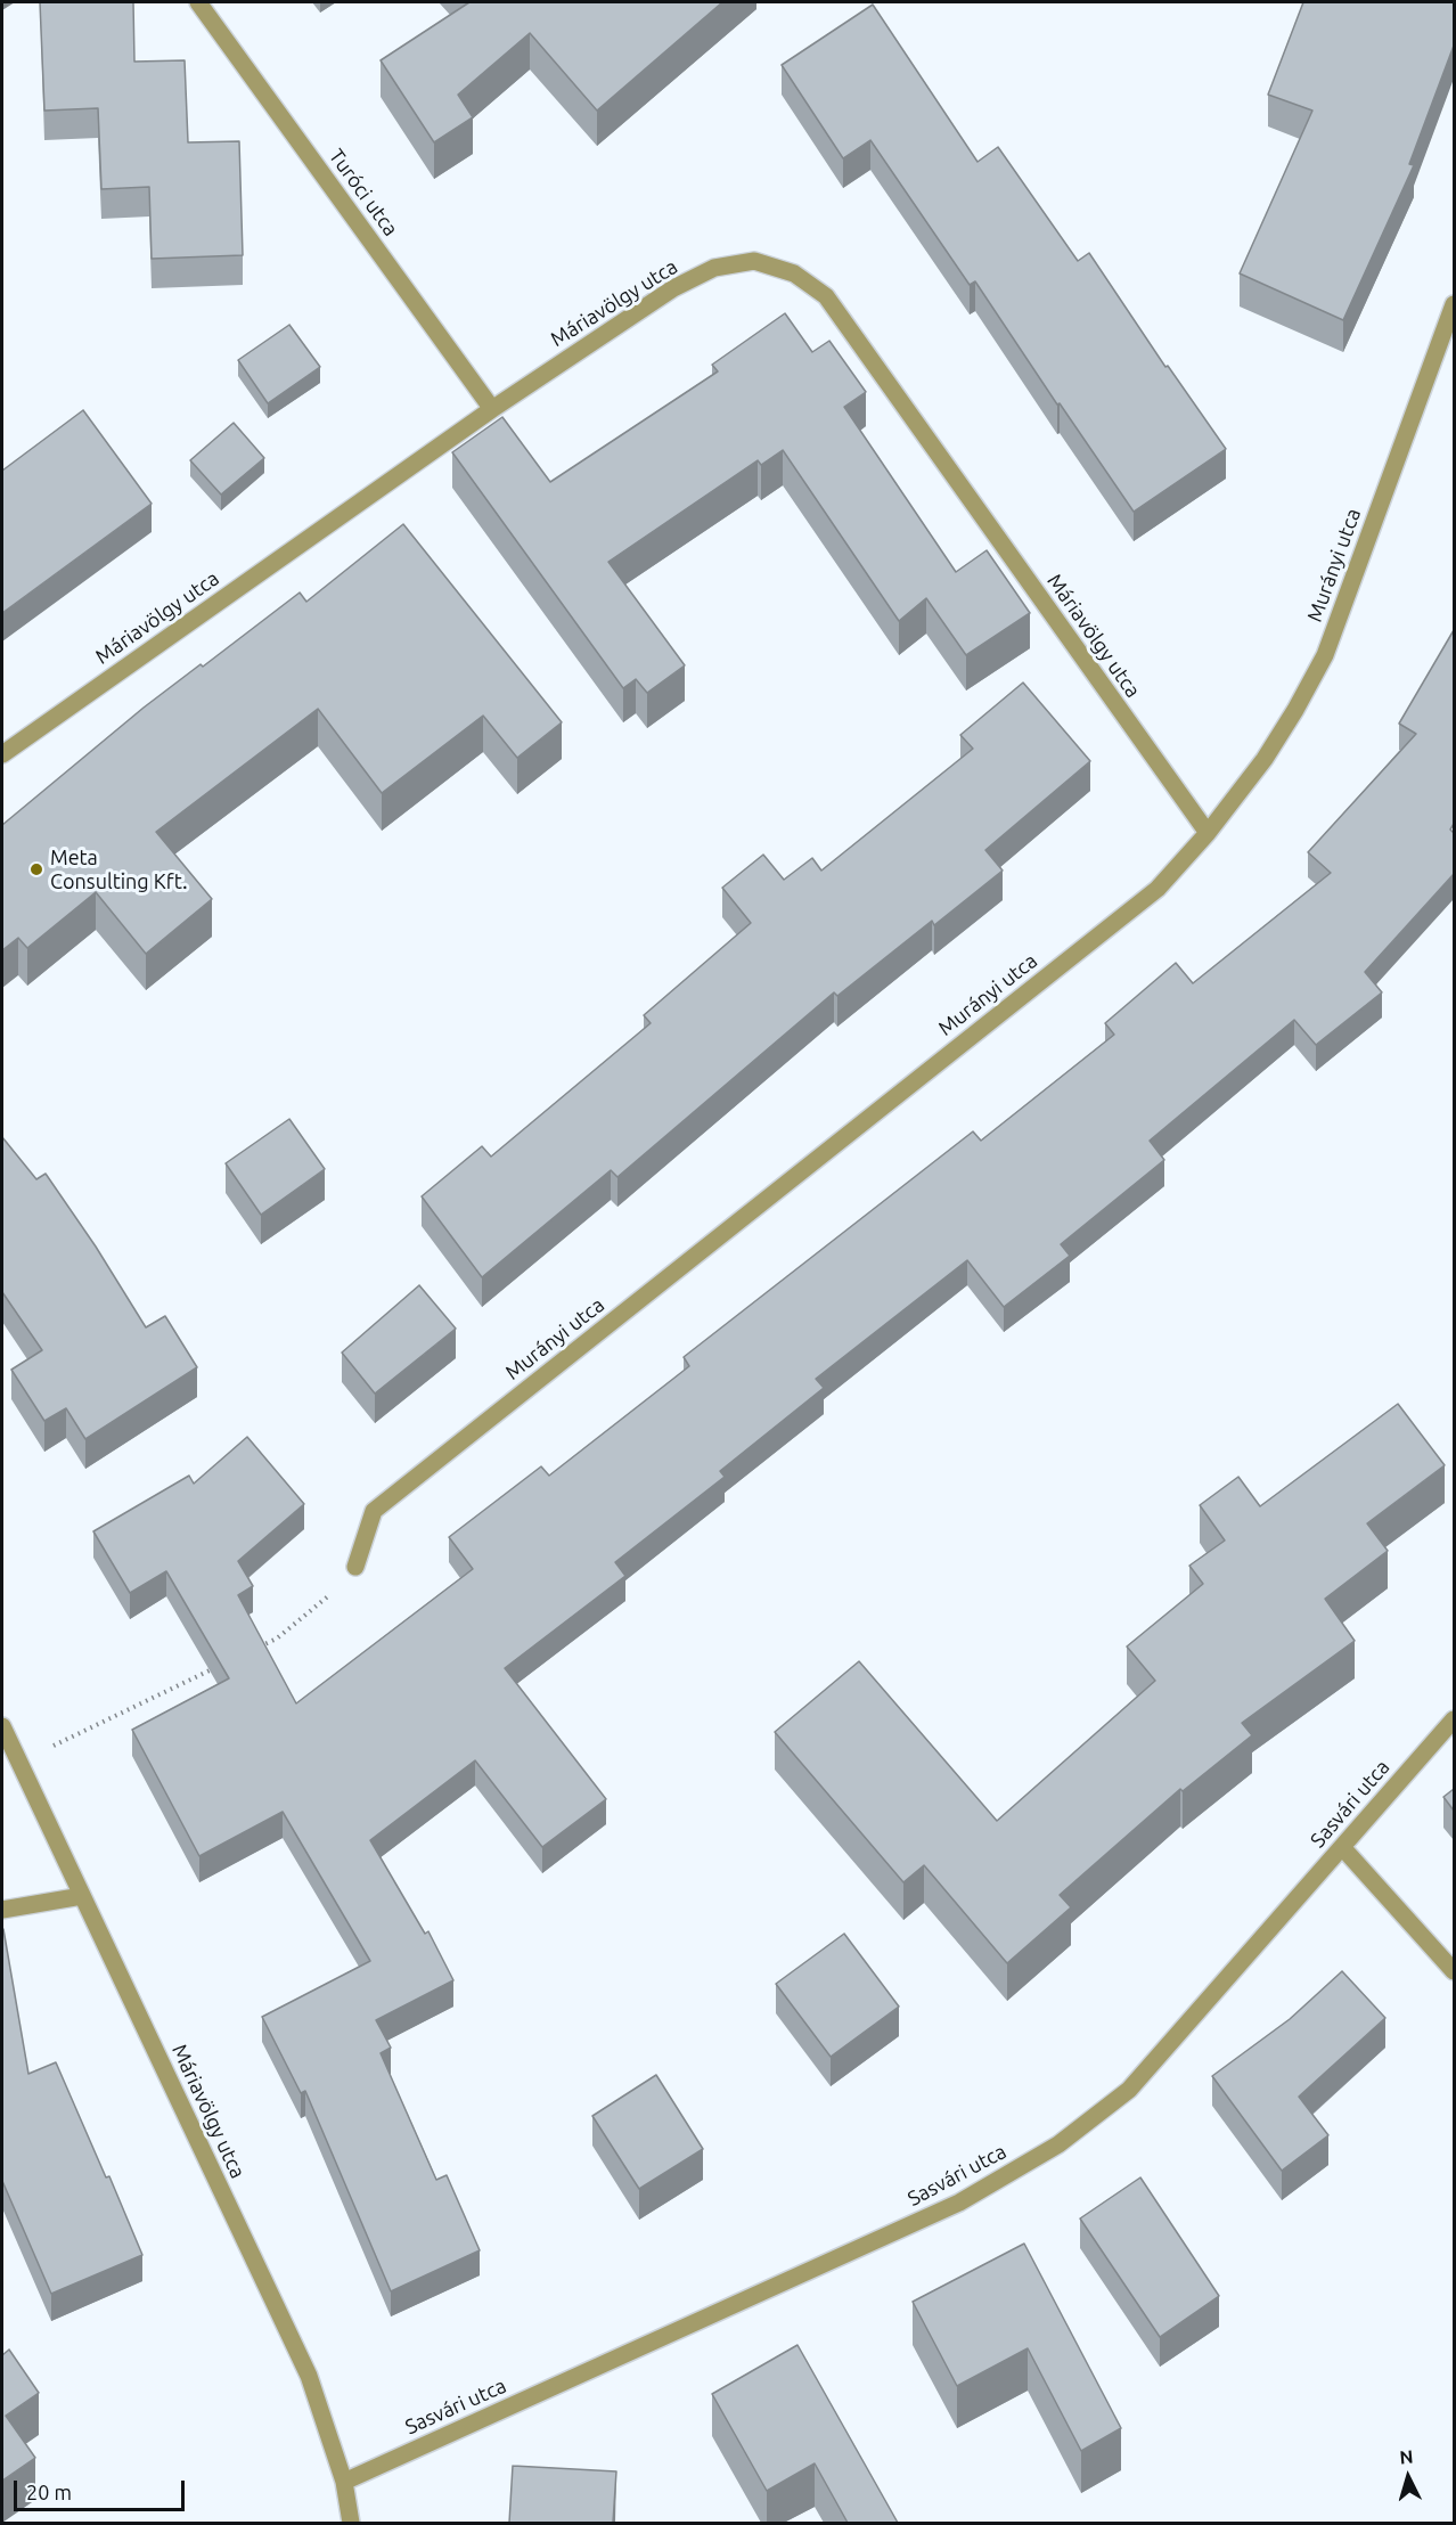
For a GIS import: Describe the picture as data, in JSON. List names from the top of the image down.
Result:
{
  "streets": {
    "street": [
      "Turóci utca",
      "Máriavölgy utca",
      "Murányi utca",
      "Sasvári utca"
    ]
  },
  "crossings": [
    ["Turóci utca", "Máriavölgy utca"],
    ["Máriavölgy utca", "Murányi utca"],
    ["Máriavölgy utca", "Sasvári utca"]
  ],
  "places": ["Meta Consulting Kft."],
  "scale_bar": "20 m",
  "north": "top"
}
